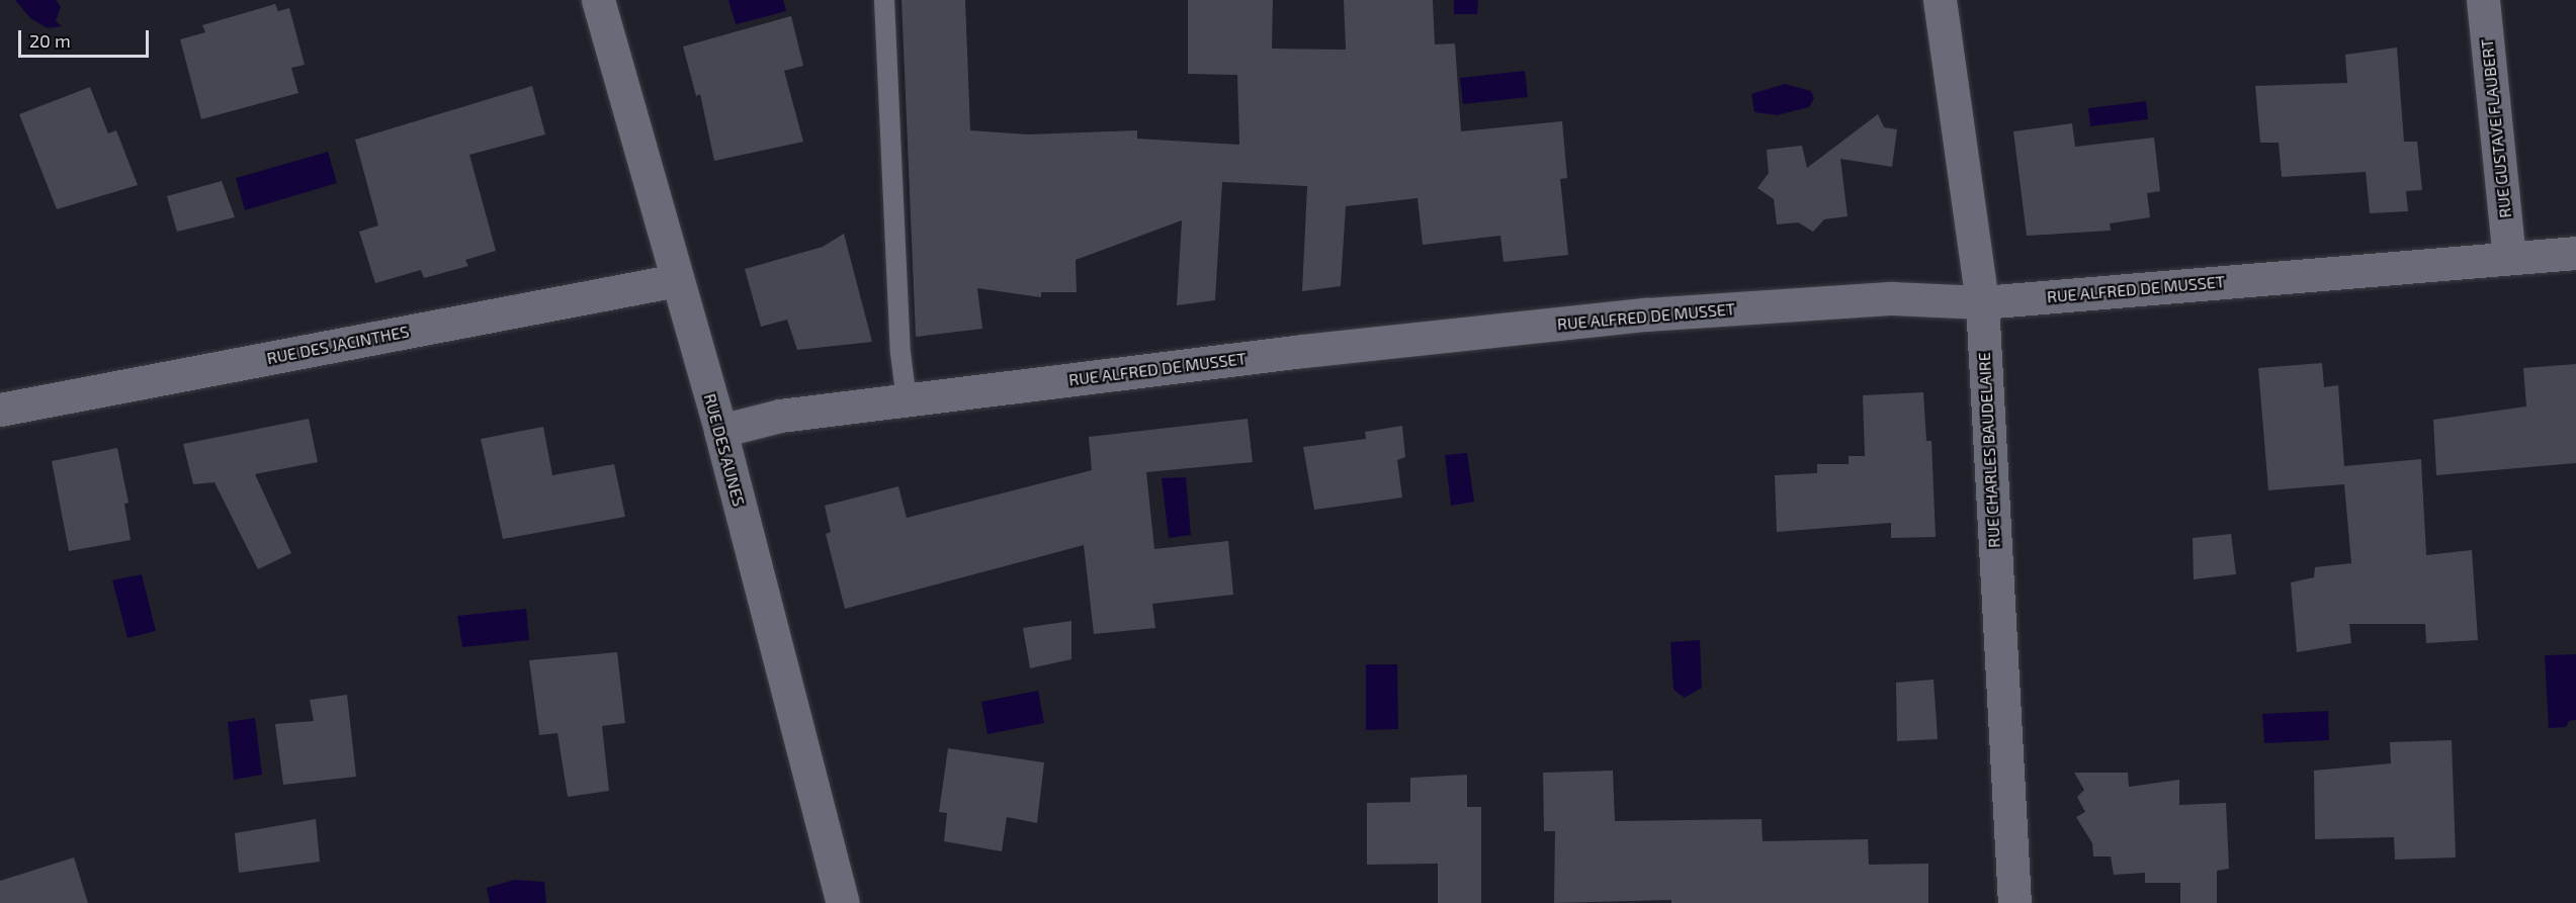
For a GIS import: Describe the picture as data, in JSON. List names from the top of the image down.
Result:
{
  "streets": {
    "street": [
      "RUE GUSTAVE FLAUBERT",
      "RUE ALFRED DE MUSSET",
      "RUE DES JACINTHES",
      "RUE DES AUNES",
      "RUE CHARLES BAUDELAIRE"
    ]
  },
  "crossings": [
    ["RUE GUSTAVE FLAUBERT", "RUE ALFRED DE MUSSET"],
    ["RUE ALFRED DE MUSSET", "RUE DES AUNES"],
    ["RUE ALFRED DE MUSSET", "RUE CHARLES BAUDELAIRE"],
    ["RUE DES JACINTHES", "RUE DES AUNES"]
  ],
  "scale_bar": "20 m"
}
